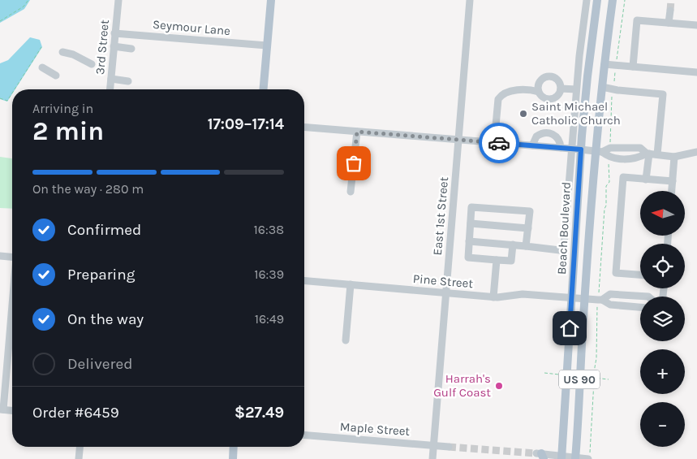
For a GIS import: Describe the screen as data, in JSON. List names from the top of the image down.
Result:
{
  "streets": {
    "main road": ["Beach Boulevard", "US 90"],
    "street": [
      "Seymour Lane",
      "3rd Street",
      "East 1st Street",
      "Pine Street",
      "Maple Street"
    ]
  },
  "crossings": [
    ["Seymour Lane", "3rd Street"],
    ["East 1st Street", "Pine Street"],
    ["East 1st Street", "Maple Street"],
    ["Beach Boulevard", "Pine Street"]
  ],
  "places": ["Saint Michael Catholic Church", "Harrah's Gulf Coast"],
  "north": "left",
  "page": {
    "heading": ["2 min", "Arriving in", "17:09–17:14"],
    "panel": ["Order #6459", "$27.49"],
    "bar": "On the way · 280 m",
    "map_buttons": ["+", "−"],
    "list": [
      ["Confirmed", "16:38"],
      ["Preparing", "16:39"],
      ["On the way", "16:49"],
      "Delivered"
    ]
  }
}
